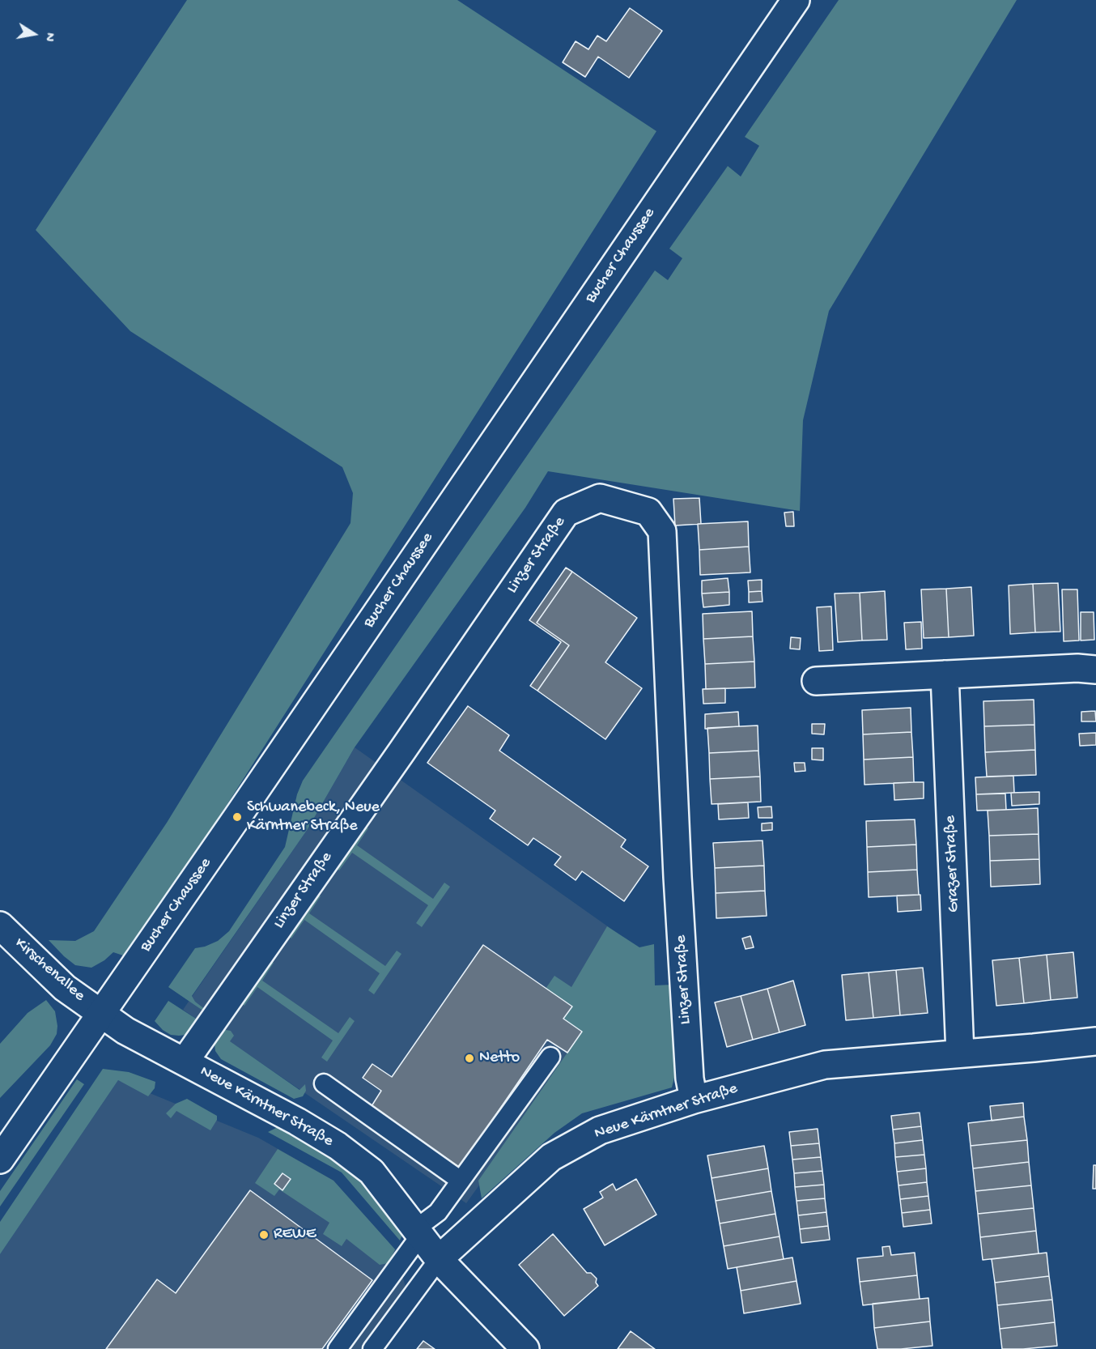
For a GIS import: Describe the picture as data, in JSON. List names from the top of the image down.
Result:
{
  "streets": {
    "street": [
      "Bucher Chaussee",
      "Linzer Straße",
      "Grazer Straße",
      "Kirschenallee",
      "Neue Kärntner Straße"
    ]
  },
  "crossings": [
    ["Bucher Chaussee", "Kirschenallee"],
    ["Bucher Chaussee", "Neue Kärntner Straße"],
    ["Linzer Straße", "Neue Kärntner Straße"],
    ["Grazer Straße", "Neue Kärntner Straße"],
    ["Kirschenallee", "Neue Kärntner Straße"]
  ],
  "places": ["Schwanebeck, Neue Kärntner Straße", "Netto", "REWE"],
  "north": "right"
}
